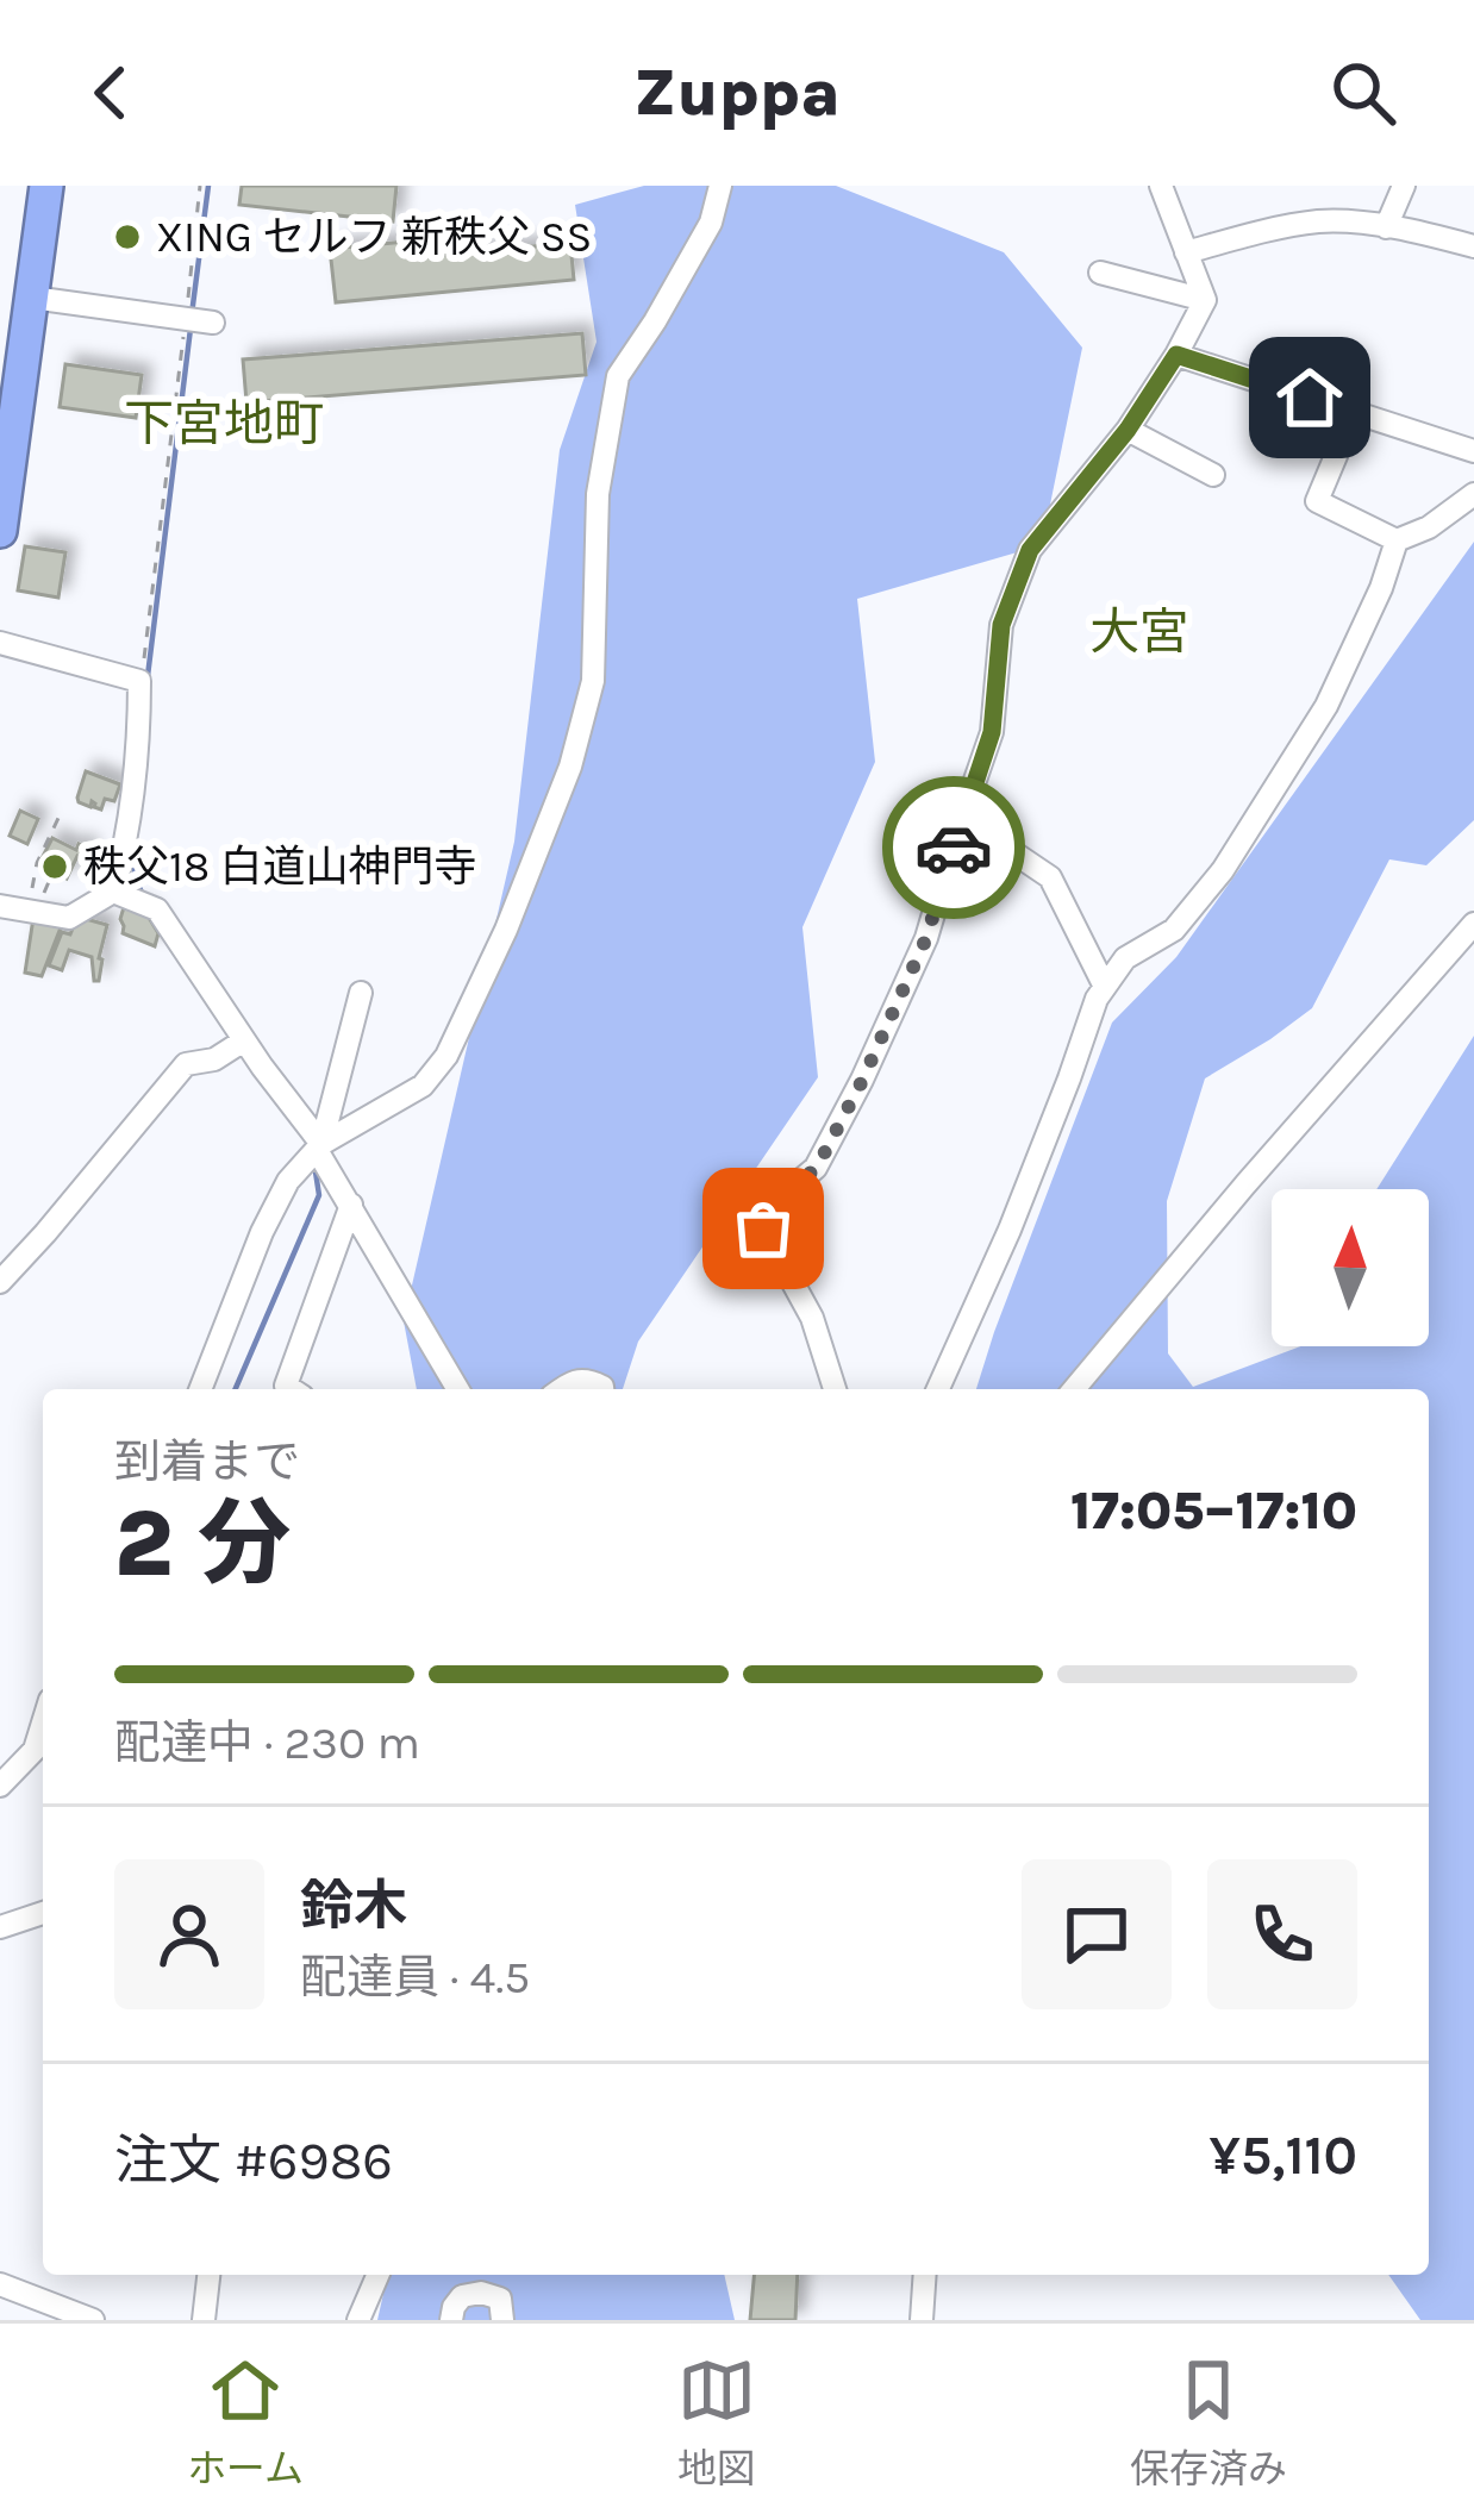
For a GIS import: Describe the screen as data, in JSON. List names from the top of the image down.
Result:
{
  "districts": ["下宮地町", "大宮"],
  "places": ["XING セルフ 新秩父 SS", "秩父18 白道山神門寺"],
  "north": "top",
  "page": {
    "header": "Zuppa",
    "heading": ["2 分", "到着まで", "17:05–17:10"],
    "panel": [
      "鈴木",
      "配達員 · 4.5",
      "注文 #6986",
      "¥5,110"
    ],
    "bar": "配達中 · 230 m",
    "tabs": ["ホーム", "地図", "保存済み"]
  }
}
